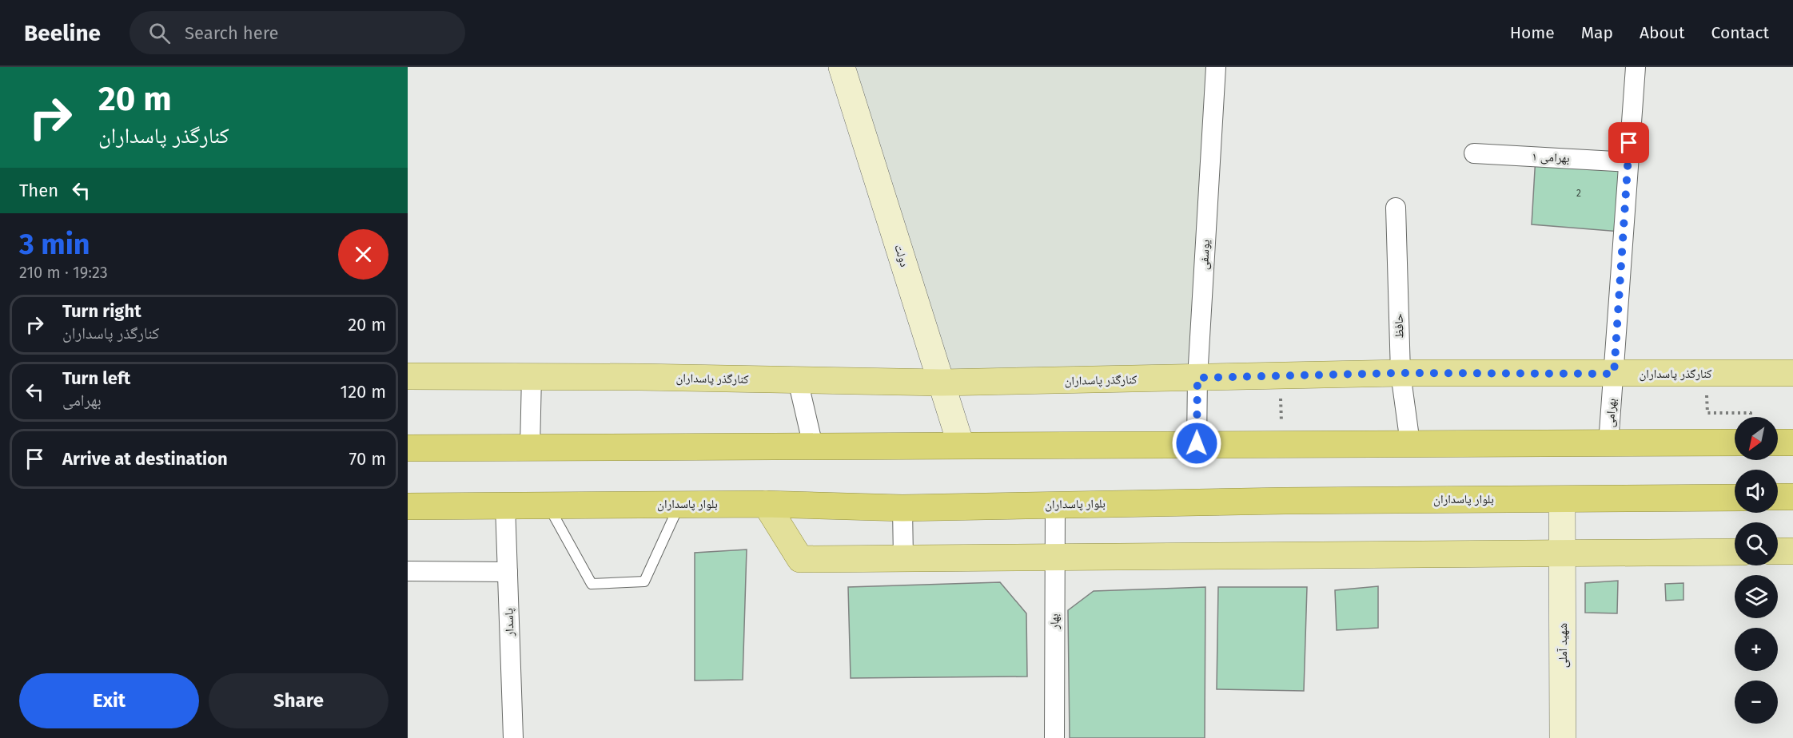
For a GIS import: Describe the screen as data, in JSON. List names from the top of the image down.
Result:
{
  "streets": {
    "highway": ["بلوار پاسداران"],
    "main road": ["دولت", "کنارگذر پاسداران", "شهید آملی"],
    "street": [
      "بهرامی ۱",
      "یوسفی",
      "حافظ",
      "بهرامی",
      "بهار",
      "پاسدار"
    ]
  },
  "crossings": [
    ["بهرامی ۱", "بهرامی"],
    ["یوسفی", "کنارگذر پاسداران"],
    ["دولت", "کنارگذر پاسداران"],
    ["حافظ", "کنارگذر پاسداران"],
    ["کنارگذر پاسداران", "بهرامی"],
    ["بلوار پاسداران", "بهار"],
    ["بلوار پاسداران", "پاسدار"],
    ["بلوار پاسداران", "شهید آملی"]
  ],
  "house_numbers": ["2"],
  "north": "bottom left",
  "page": {
    "header": "Beeline",
    "search": "Search here",
    "nav": [
      "Home",
      "Map",
      "About",
      "Contact"
    ],
    "turn": ["20 m", "کنارگذر پاسداران"],
    "then": "Then",
    "heading": ["3 min", "210 m · 19:23"],
    "list": [
      {
        "name": "Turn right",
        "note": "کنارگذر پاسداران",
        "value": "20 m"
      },
      {
        "name": "Turn left",
        "note": "بهرامی",
        "value": "120 m"
      },
      {
        "name": "Arrive at destination",
        "value": "70 m"
      }
    ],
    "map_buttons": ["+", "−"],
    "buttons": ["Exit", "Share"]
  }
}
